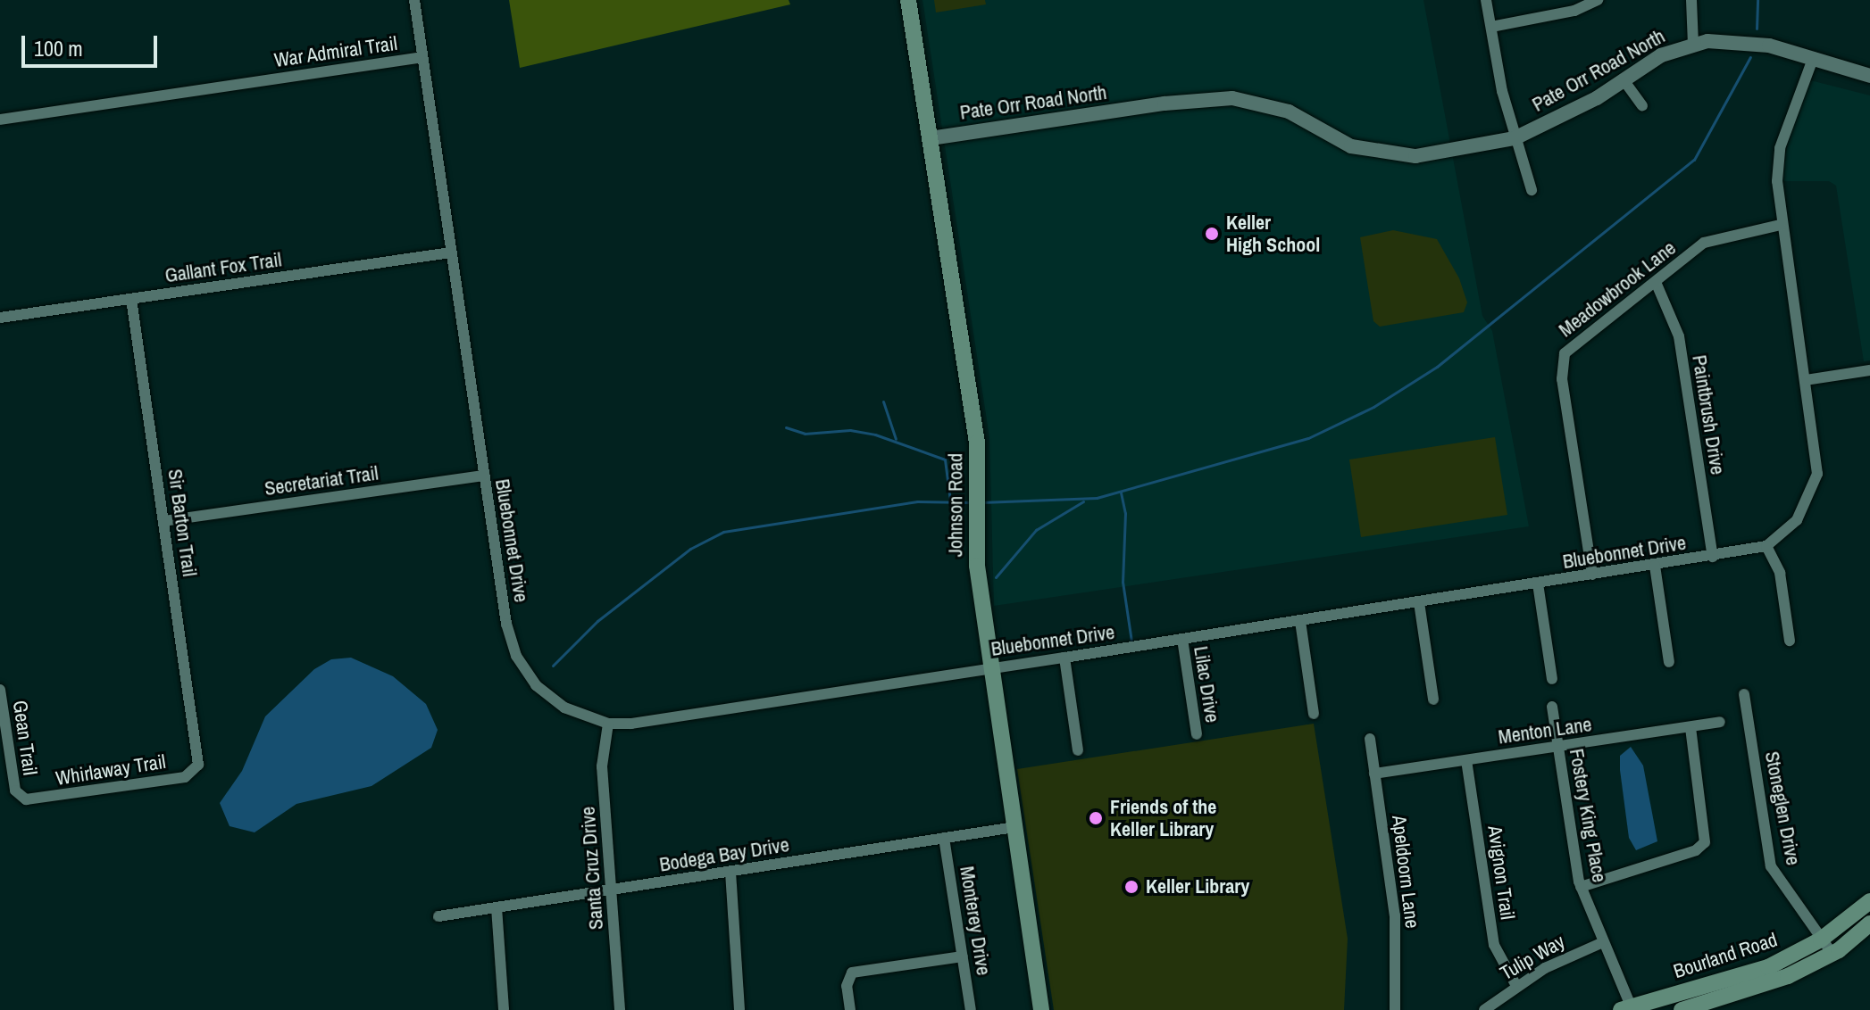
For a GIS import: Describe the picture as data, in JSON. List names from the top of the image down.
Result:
{
  "streets": {
    "main road": ["Johnson Road", "Bourland Road"],
    "street": [
      "War Admiral Trail",
      "Pate Orr Road North",
      "Gallant Fox Trail",
      "Meadowbrook Lane",
      "Paintbrush Drive",
      "Secretariat Trail",
      "Sir Barton Trail",
      "Bluebonnet Drive",
      "Lilac Drive",
      "Menton Lane",
      "Gean Trail",
      "Whirlaway Trail",
      "Stoneglen Drive",
      "Fostery King Place",
      "Bodega Bay Drive",
      "Santa Cruz Drive",
      "Apeldoorn Lane",
      "Avignon Trail",
      "Monterey Drive",
      "Tulip Way"
    ]
  },
  "crossings": [
    ["War Admiral Trail", "Bluebonnet Drive"],
    ["Pate Orr Road North", "Johnson Road"],
    ["Pate Orr Road North", "Bluebonnet Drive"],
    ["Gallant Fox Trail", "Sir Barton Trail"],
    ["Gallant Fox Trail", "Bluebonnet Drive"],
    ["Meadowbrook Lane", "Paintbrush Drive"],
    ["Meadowbrook Lane", "Bluebonnet Drive"],
    ["Paintbrush Drive", "Bluebonnet Drive"],
    ["Secretariat Trail", "Sir Barton Trail"],
    ["Secretariat Trail", "Bluebonnet Drive"],
    ["Johnson Road", "Bluebonnet Drive"],
    ["Johnson Road", "Bodega Bay Drive"],
    ["Sir Barton Trail", "Whirlaway Trail"],
    ["Bluebonnet Drive", "Lilac Drive"],
    ["Bluebonnet Drive", "Santa Cruz Drive"],
    ["Menton Lane", "Fostery King Place"],
    ["Menton Lane", "Apeldoorn Lane"],
    ["Menton Lane", "Avignon Trail"],
    ["Gean Trail", "Whirlaway Trail"],
    ["Stoneglen Drive", "Bourland Road"],
    ["Fostery King Place", "Bourland Road"],
    ["Fostery King Place", "Tulip Way"],
    ["Bodega Bay Drive", "Santa Cruz Drive"],
    ["Bodega Bay Drive", "Monterey Drive"],
    ["Avignon Trail", "Tulip Way"]
  ],
  "places": ["Keller High School", "Friends of the Keller Library", "Keller Library"],
  "scale_bar": "100 m"
}
